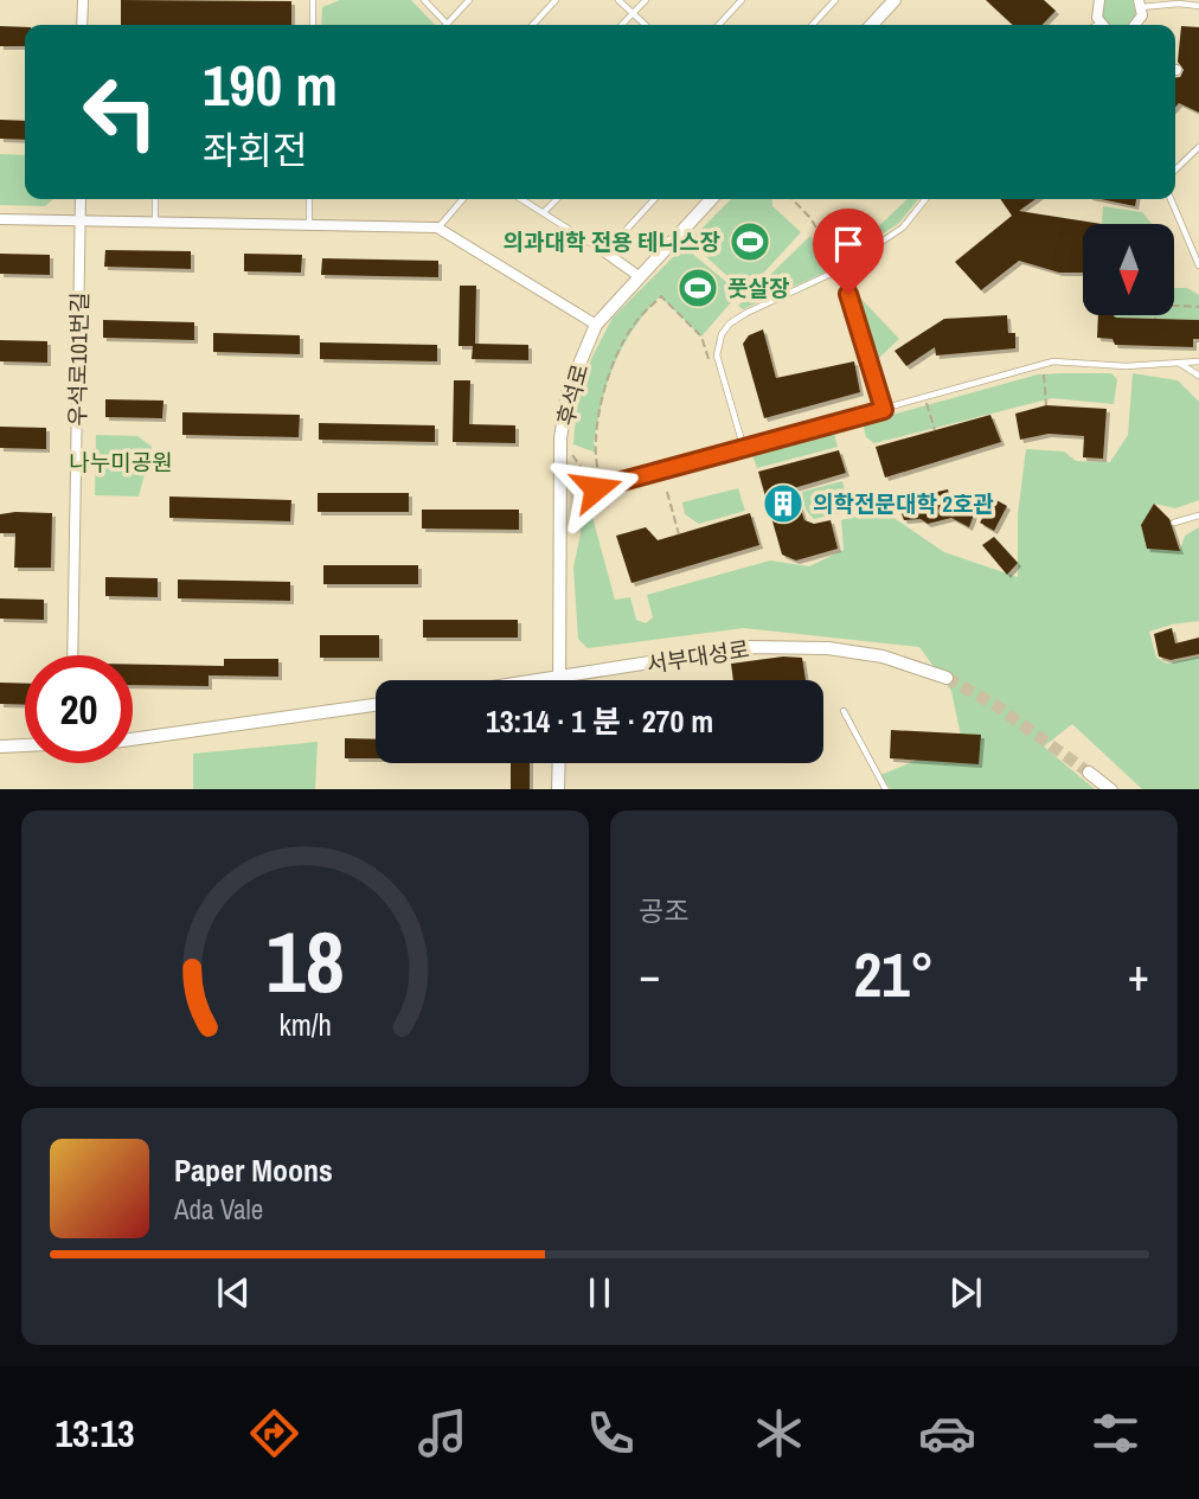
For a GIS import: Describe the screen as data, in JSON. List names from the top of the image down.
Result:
{
  "streets": {
    "street": ["우석로101번길", "후석로", "서부대성로"]
  },
  "crossings": [
    ["후석로", "서부대성로"]
  ],
  "parks": ["나누미공원"],
  "places": {
    "sports": ["의과대학 전용 테니스장", "풋살장"],
    "building": ["의학전문대학 2호관"]
  },
  "north": "bottom",
  "page": {
    "turn": ["190 m", "좌회전"],
    "limit": "20",
    "trip": "13:14 · 1 분 · 270 m",
    "tile": "공조",
    "heat": ["−", "21°", "+"],
    "song": ["Paper Moons", "Ada Vale"],
    "tabs": "13:13",
    "gauge": ["18", "km/h"]
  }
}
